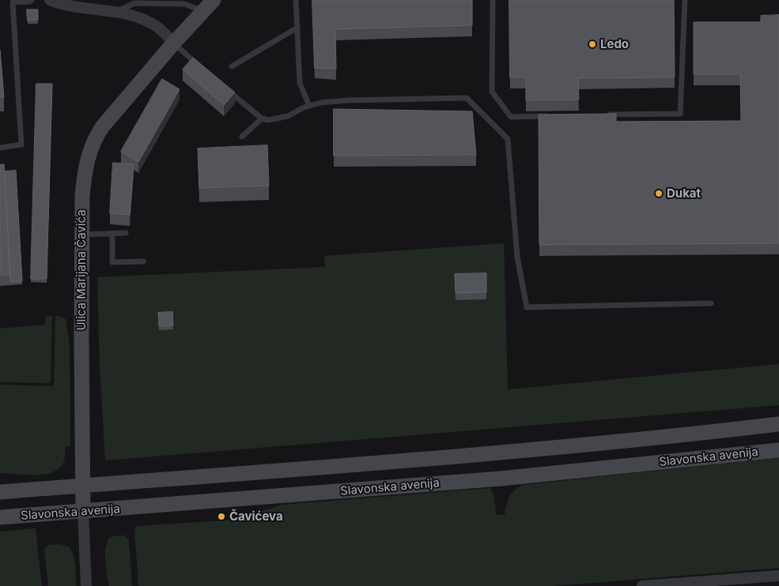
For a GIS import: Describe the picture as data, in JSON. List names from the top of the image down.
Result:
{
  "streets": {
    "main road": ["Ulica Marijana Čavića", "Slavonska avenija"]
  },
  "crossings": [
    ["Ulica Marijana Čavića", "Slavonska avenija"]
  ],
  "places": ["Ledo", "Dukat", "Čavićeva"]
}
